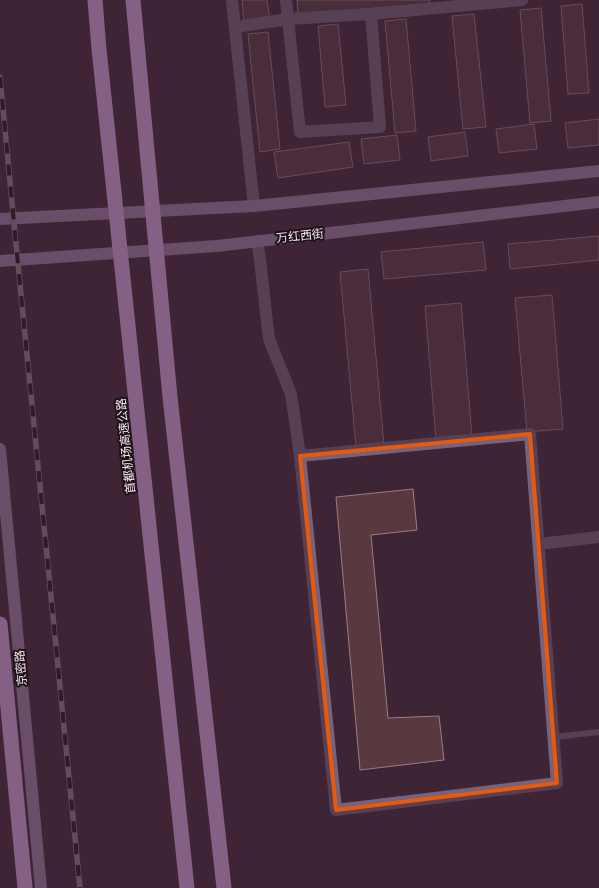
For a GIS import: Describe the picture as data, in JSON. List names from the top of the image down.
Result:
{
  "streets": {
    "highway": ["首都机场高速公路"],
    "main road": ["万红西街", "京密路"]
  }
}
